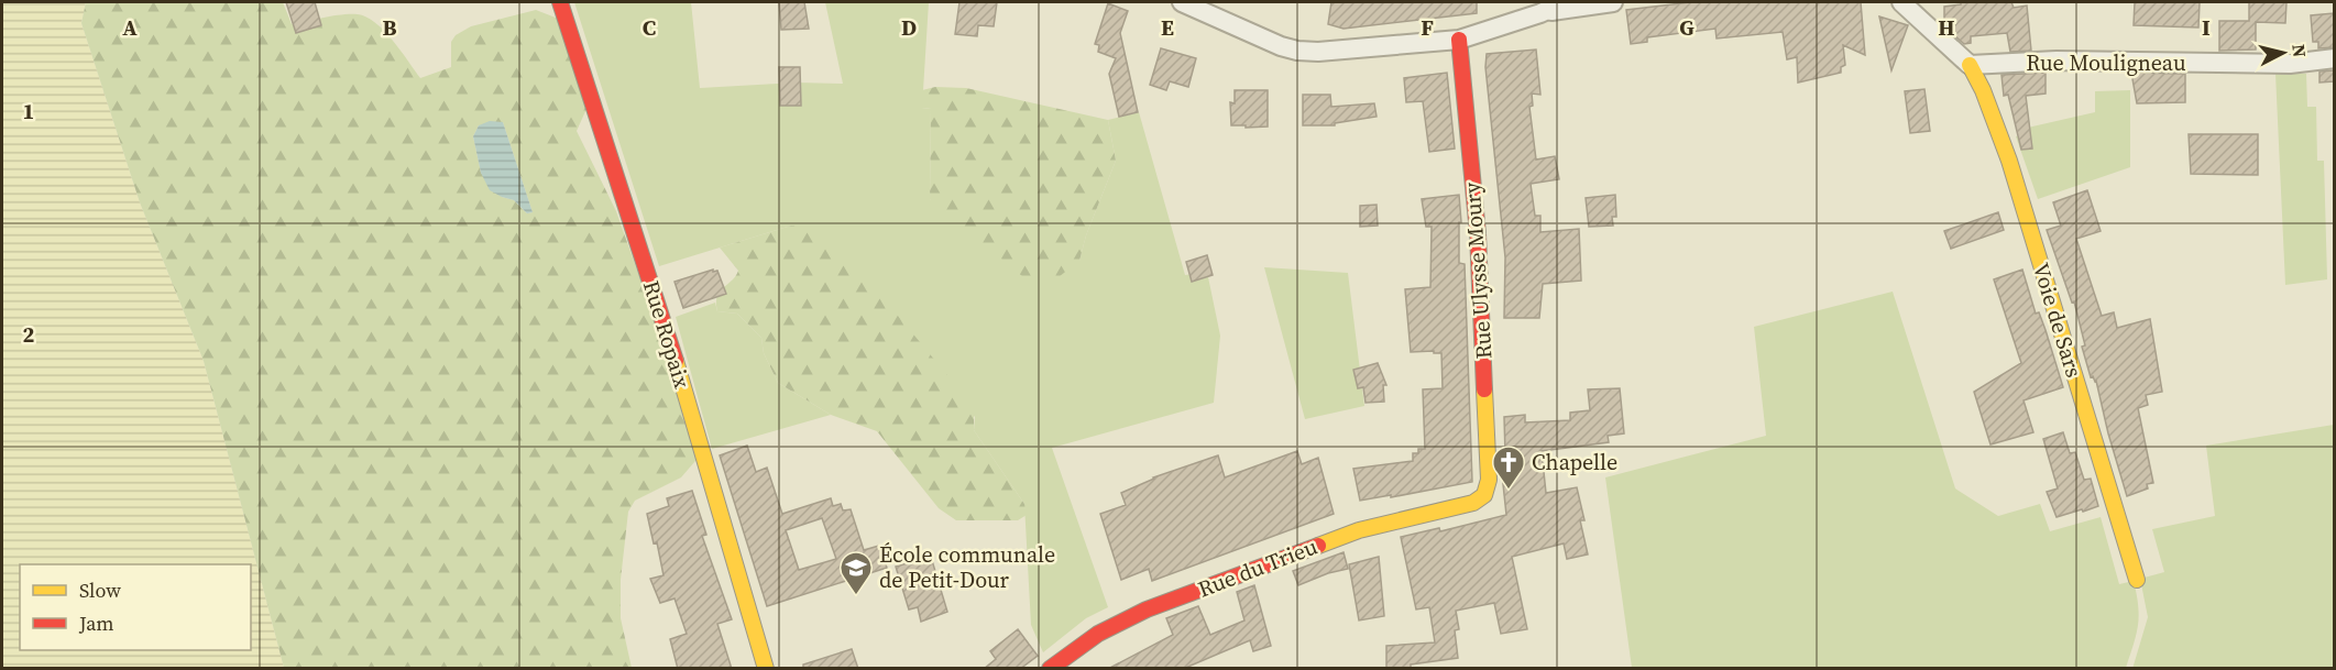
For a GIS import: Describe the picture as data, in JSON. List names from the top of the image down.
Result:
{
  "streets": {
    "street": [
      "Rue Mouligneau",
      "Rue Ulysse Moury",
      "Voie de Sars",
      "Rue Ropaix",
      "Rue du Trieu"
    ]
  },
  "crossings": [
    ["Rue Mouligneau", "Voie de Sars"],
    ["Rue Ulysse Moury", "Rue du Trieu"]
  ],
  "places": {
    "church": ["Chapelle"],
    "school or university": ["École communale de Petit-Dour"]
  },
  "legend": ["Slow", "Jam"],
  "north": "right",
  "grid": {
    "columns": [
      "A",
      "B",
      "C",
      "D",
      "E",
      "F",
      "G",
      "H",
      "I"
    ],
    "rows": ["1", "2"]
  }
}
